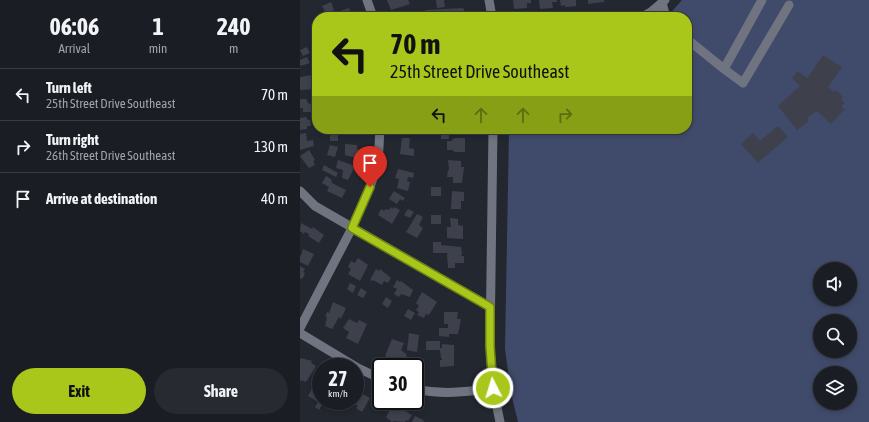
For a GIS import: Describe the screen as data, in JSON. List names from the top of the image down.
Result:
{
  "page": {
    "eta": [
      "06:06",
      "Arrival",
      "1",
      "min",
      "240",
      "m"
    ],
    "turn": ["70 m", "25th Street Drive Southeast"],
    "list": [
      {
        "name": "Turn left",
        "note": "25th Street Drive Southeast",
        "value": "70 m"
      },
      {
        "name": "Turn right",
        "note": "26th Street Drive Southeast",
        "value": "130 m"
      },
      {
        "name": "Arrive at destination",
        "value": "40 m"
      }
    ],
    "speed": "27 km/h",
    "limit": "30",
    "buttons": ["Exit", "Share"]
  }
}
